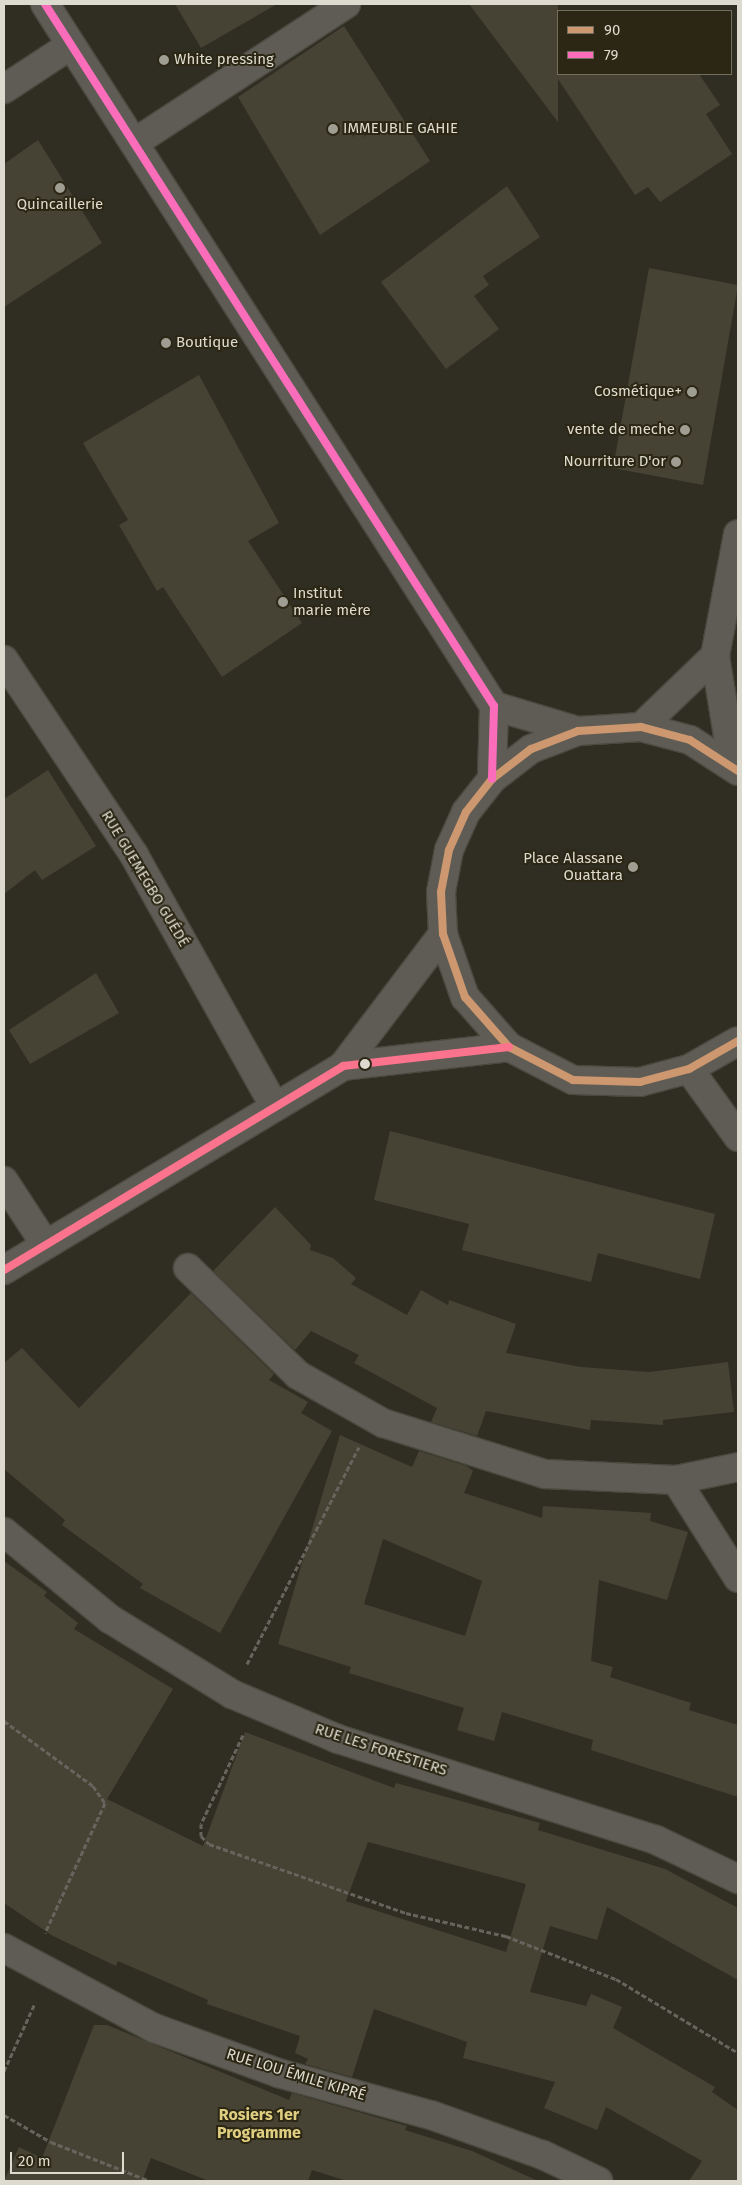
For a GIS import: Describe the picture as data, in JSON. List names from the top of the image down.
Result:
{
  "streets": {
    "street": ["RUE GUEMEGBO GUÉDÉ", "RUE LES FORESTIERS", "RUE LOU ÉMILE KIPRÉ"]
  },
  "districts": ["Rosiers 1er Programme"],
  "places": [
    "White pressing",
    "IMMEUBLE GAHIE",
    "Quincaillerie",
    "Boutique",
    "Cosmétique+",
    "vente de meche",
    "Nourriture D'or",
    "Institut marie mère",
    "Place Alassane Ouattara"
  ],
  "lines": ["transit line 79", "transit line 90"],
  "legend": ["90", "79"],
  "scale_bar": "20 m"
}
